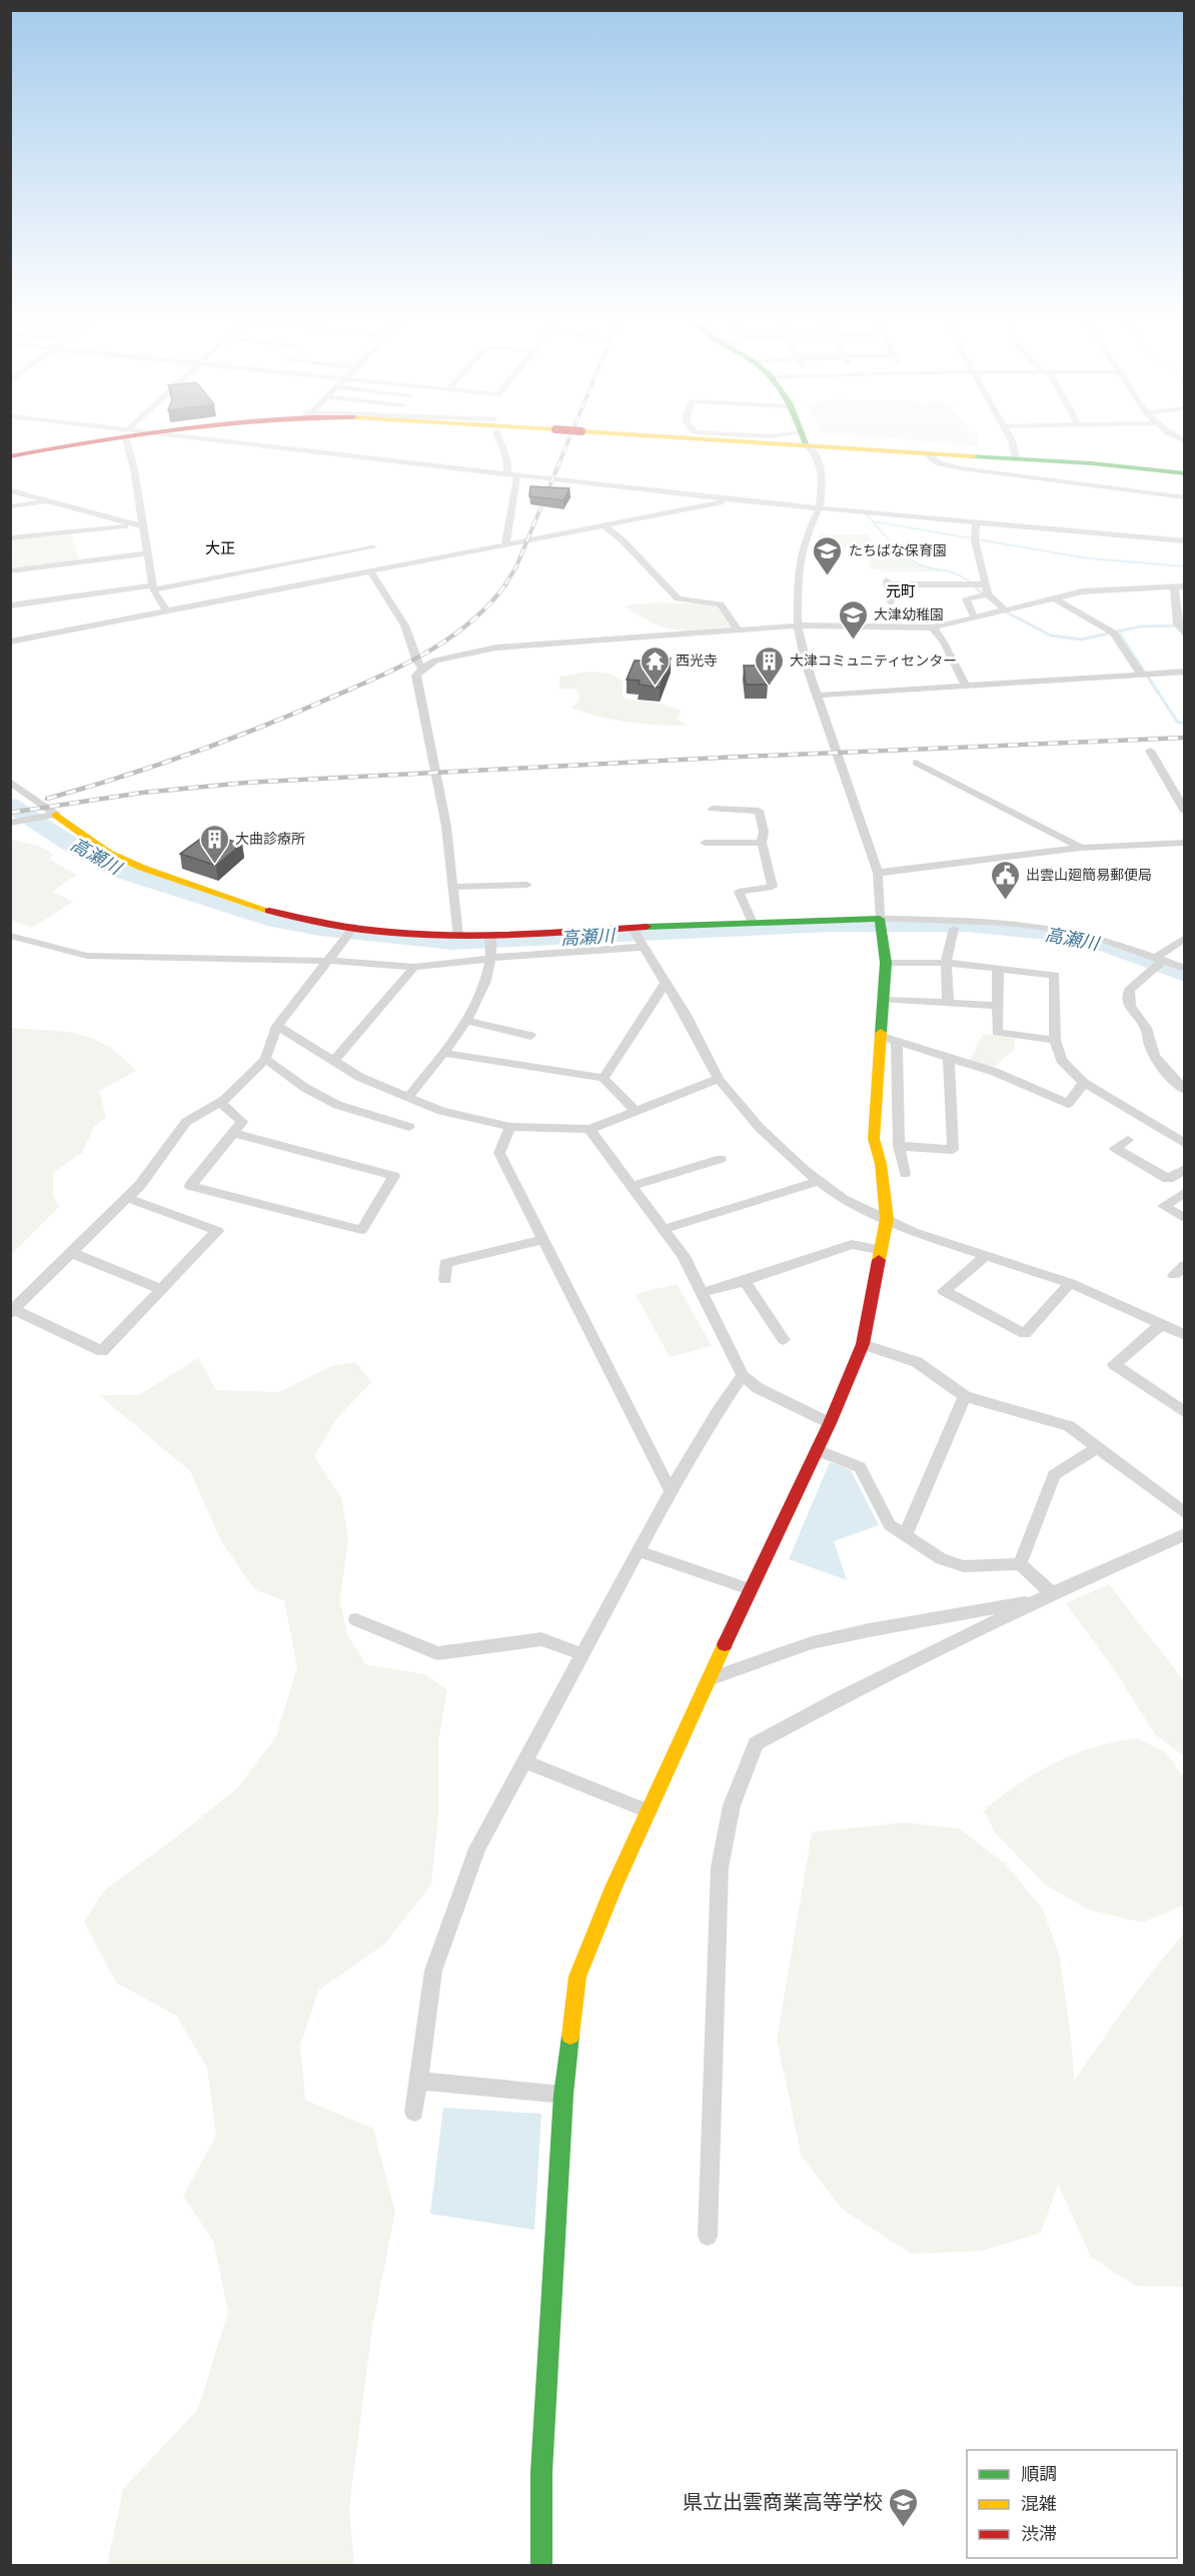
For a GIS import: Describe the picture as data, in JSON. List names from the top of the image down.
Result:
{
  "districts": ["大正", "元町"],
  "water": ["高瀬川"],
  "places": {
    "school or university": ["たちばな保育園", "大津幼稚園", "県立出雲商業高等学校"],
    "temple": ["西光寺"],
    "building": ["大津コミュニティセンター", "大曲診療所"],
    "public building": ["出雲山廻簡易郵便局"]
  },
  "legend": ["順調", "混雑", "渋滞"]
}
